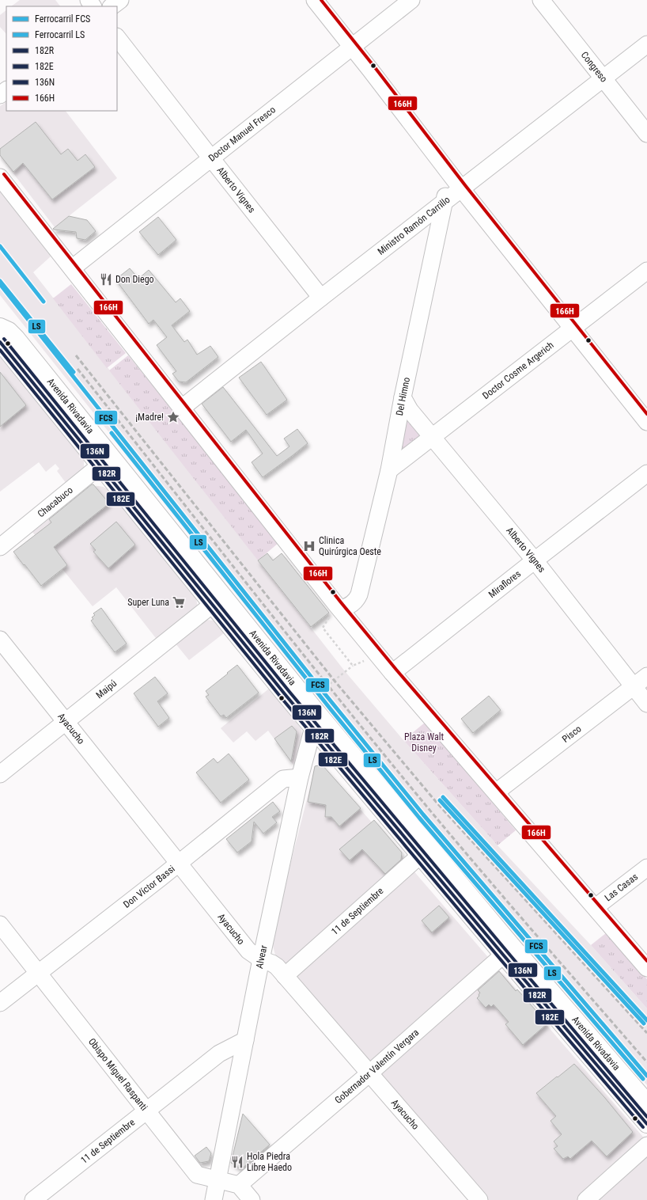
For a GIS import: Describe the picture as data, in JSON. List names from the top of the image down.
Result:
{
  "streets": {
    "main road": ["Avenida Rivadavia"],
    "street": [
      "Congreso",
      "Doctor Manuel Fresco",
      "Alberto Vignes",
      "Ministro Ramón Carrillo",
      "Doctor Cosme Argerich",
      "Del Himno",
      "Chacabuco",
      "Miraflores",
      "Maipú",
      "Ayacucho",
      "Pisco",
      "Don Víctor Bassi",
      "Las Casas",
      "11 de Septiembre",
      "Alvear",
      "Gobernador Valentín Vergara",
      "Obispo Miguel Raspanti"
    ]
  },
  "crossings": [
    ["Congreso", "Ministro Ramón Carrillo"],
    ["Doctor Manuel Fresco", "Alberto Vignes"],
    ["Alberto Vignes", "Ministro Ramón Carrillo"],
    ["Alberto Vignes", "Doctor Cosme Argerich"],
    ["Alberto Vignes", "Del Himno"],
    ["Alberto Vignes", "Miraflores"],
    ["Alberto Vignes", "Pisco"],
    ["Ministro Ramón Carrillo", "Del Himno"],
    ["Doctor Cosme Argerich", "Del Himno"],
    ["Avenida Rivadavia", "Chacabuco"],
    ["Avenida Rivadavia", "Maipú"],
    ["Avenida Rivadavia", "11 de Septiembre"],
    ["Avenida Rivadavia", "Alvear"],
    ["Avenida Rivadavia", "Gobernador Valentín Vergara"],
    ["Maipú", "Ayacucho"],
    ["Ayacucho", "Don Víctor Bassi"],
    ["Ayacucho", "11 de Septiembre"],
    ["Ayacucho", "Alvear"],
    ["Ayacucho", "Gobernador Valentín Vergara"],
    ["Don Víctor Bassi", "Alvear"],
    ["Don Víctor Bassi", "Obispo Miguel Raspanti"],
    ["11 de Septiembre", "Alvear"],
    ["11 de Septiembre", "Obispo Miguel Raspanti"],
    ["Alvear", "Obispo Miguel Raspanti"],
    ["Gobernador Valentín Vergara", "Obispo Miguel Raspanti"]
  ],
  "parks": ["Plaza Walt Disney"],
  "places": {
    "restaurant": ["Don Diego", "Hola Piedra Libre Haedo"],
    "place": ["¡Madre!"],
    "hospital": ["Clinica Quirúrgica Oeste"],
    "supermarket": ["Super Luna"]
  },
  "lines": [
    "transit line 166H",
    "rail line FCS",
    "rail line LS",
    "transit line 136N",
    "transit line 182R",
    "transit line 182E"
  ],
  "legend": [
    "Ferrocarril FCS",
    "Ferrocarril LS",
    "182R",
    "182E",
    "136N",
    "166H"
  ]
}
